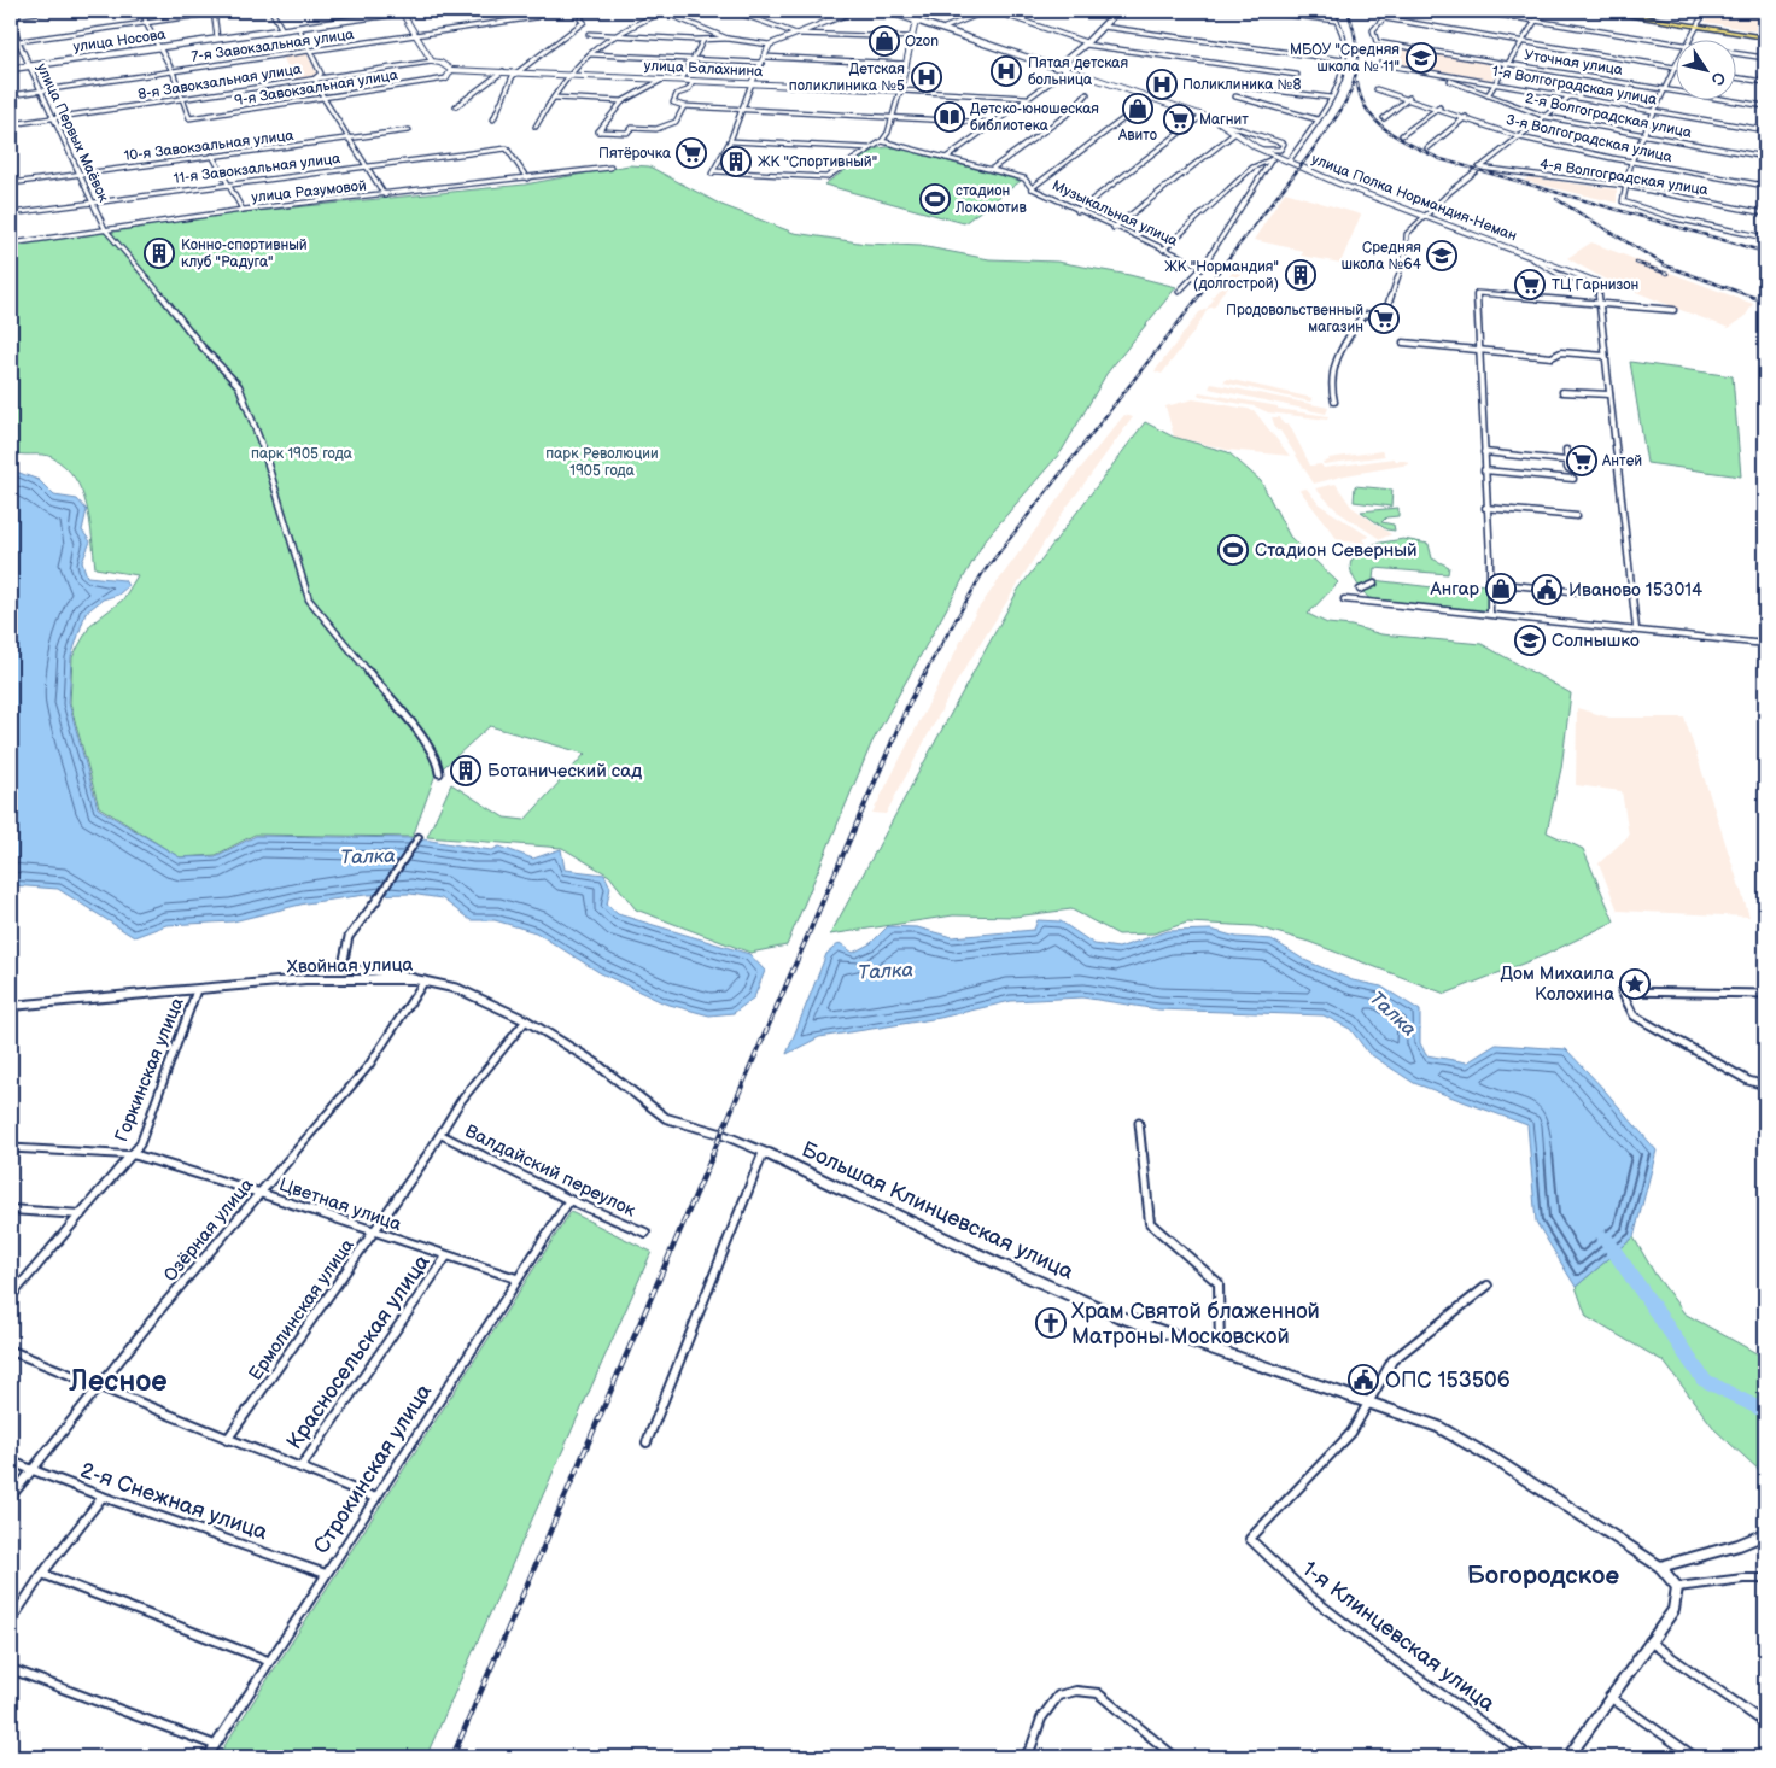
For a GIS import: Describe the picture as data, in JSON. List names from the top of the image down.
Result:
{
  "streets": {
    "main road": ["улица Носова", "улица Полка Нормандия-Неман"],
    "street": [
      "7-я Завокзальная улица",
      "Уточная улица",
      "улица Балахнина",
      "8-я Завокзальная улица",
      "1-я Волгоградская улица",
      "9-я Завокзальная улица",
      "2-я Волгоградская улица",
      "улица Первых Маёвок",
      "3-я Волгоградская улица",
      "10-я Завокзальная улица",
      "11-я Завокзальная улица",
      "4-я Волгоградская улица",
      "улица Разумовой",
      "Музыкальная улица",
      "Хвойная улица",
      "Горкинская улица",
      "Валдайский переулок",
      "Цветная улица",
      "Большая Клинцевская улица",
      "Озёрная улица",
      "Ермолинская улица",
      "Красносельская улица",
      "Строкинская улица",
      "2-я Снежная улица",
      "1-я Клинцевская улица"
    ]
  },
  "crossings": [
    ["улица Носова", "улица Первых Маёвок"],
    ["7-я Завокзальная улица", "улица Первых Маёвок"],
    ["8-я Завокзальная улица", "9-я Завокзальная улица"],
    ["8-я Завокзальная улица", "улица Первых Маёвок"],
    ["улица Первых Маёвок", "10-я Завокзальная улица"],
    ["улица Первых Маёвок", "11-я Завокзальная улица"],
    ["улица Первых Маёвок", "улица Разумовой"],
    ["11-я Завокзальная улица", "улица Разумовой"],
    ["Хвойная улица", "Горкинская улица"],
    ["Хвойная улица", "Большая Клинцевская улица"],
    ["Хвойная улица", "Озёрная улица"],
    ["Хвойная улица", "Ермолинская улица"],
    ["Горкинская улица", "Цветная улица"],
    ["Валдайский переулок", "Ермолинская улица"],
    ["Валдайский переулок", "Строкинская улица"],
    ["Цветная улица", "Озёрная улица"],
    ["Цветная улица", "Ермолинская улица"],
    ["Цветная улица", "Красносельская улица"],
    ["Цветная улица", "Строкинская улица"],
    ["Большая Клинцевская улица", "1-я Клинцевская улица"],
    ["Озёрная улица", "2-я Снежная улица"],
    ["Строкинская улица", "2-я Снежная улица"]
  ],
  "districts": ["Лесное", "Богородское"],
  "water": ["Талка"],
  "parks": ["парк 1905 года", "парк Революции 1905 года"],
  "places": {
    "shop": ["Ozon", "Авито", "Ангар"],
    "school or university": ["МБОУ \"Средняя школа № 11\"", "Средняя школа №64", "Солнышко"],
    "hospital": ["Пятая детская больница", "Детская поликлиника №5", "Поликлиника №8"],
    "library": ["Детско-юношеская библиотека"],
    "supermarket": [
      "Магнит",
      "Пятёрочка",
      "ТЦ Гарнизон",
      "Продовольственный магазин",
      "Антей"
    ],
    "building": [
      "ЖК \"Спортивный\"",
      "Конно-спортивный клуб \"Радуга\"",
      "ЖК \"Нормандия\" (долгострой)",
      "Ботанический сад"
    ],
    "sports": ["стадион Локомотив", "Стадион Северный"],
    "public building": ["Иваново 153014", "ОПС 153506"],
    "place": ["Дом Михаила Колохина"],
    "church": ["Храм Святой блаженной Матроны Московской"]
  },
  "north": "bottom right"
}
